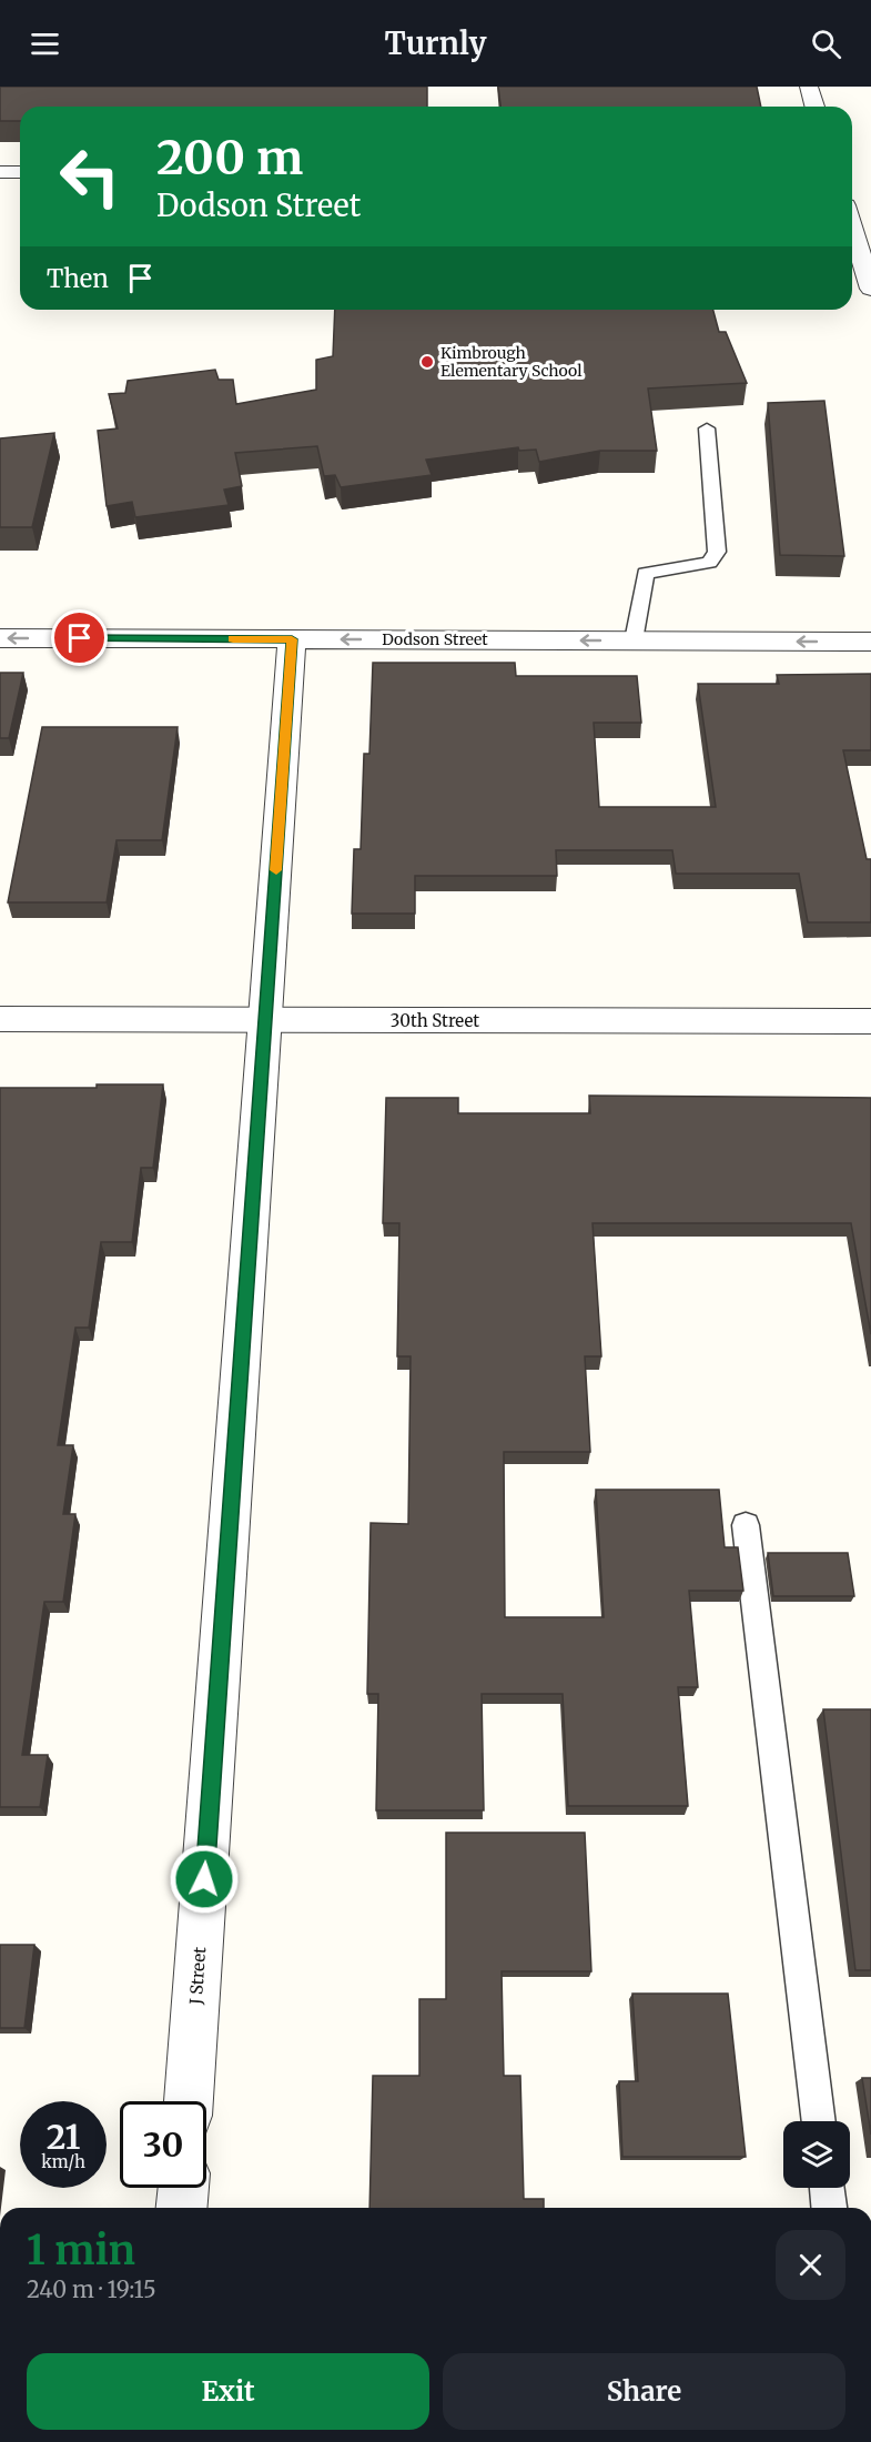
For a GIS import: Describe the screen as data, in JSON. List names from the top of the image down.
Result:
{
  "streets": {
    "street": ["Dodson Street", "30th Street", "J Street"]
  },
  "crossings": [
    ["Dodson Street", "J Street"],
    ["30th Street", "J Street"]
  ],
  "one_way": ["Dodson Street"],
  "places": ["Kimbrough Elementary School"],
  "page": {
    "header": "Turnly",
    "turn": ["200 m", "Dodson Street"],
    "then": "Then",
    "speed": "21 km/h",
    "limit": "30",
    "heading": ["1 min", "240 m · 19:15"],
    "buttons": ["Exit", "Share"]
  }
}
